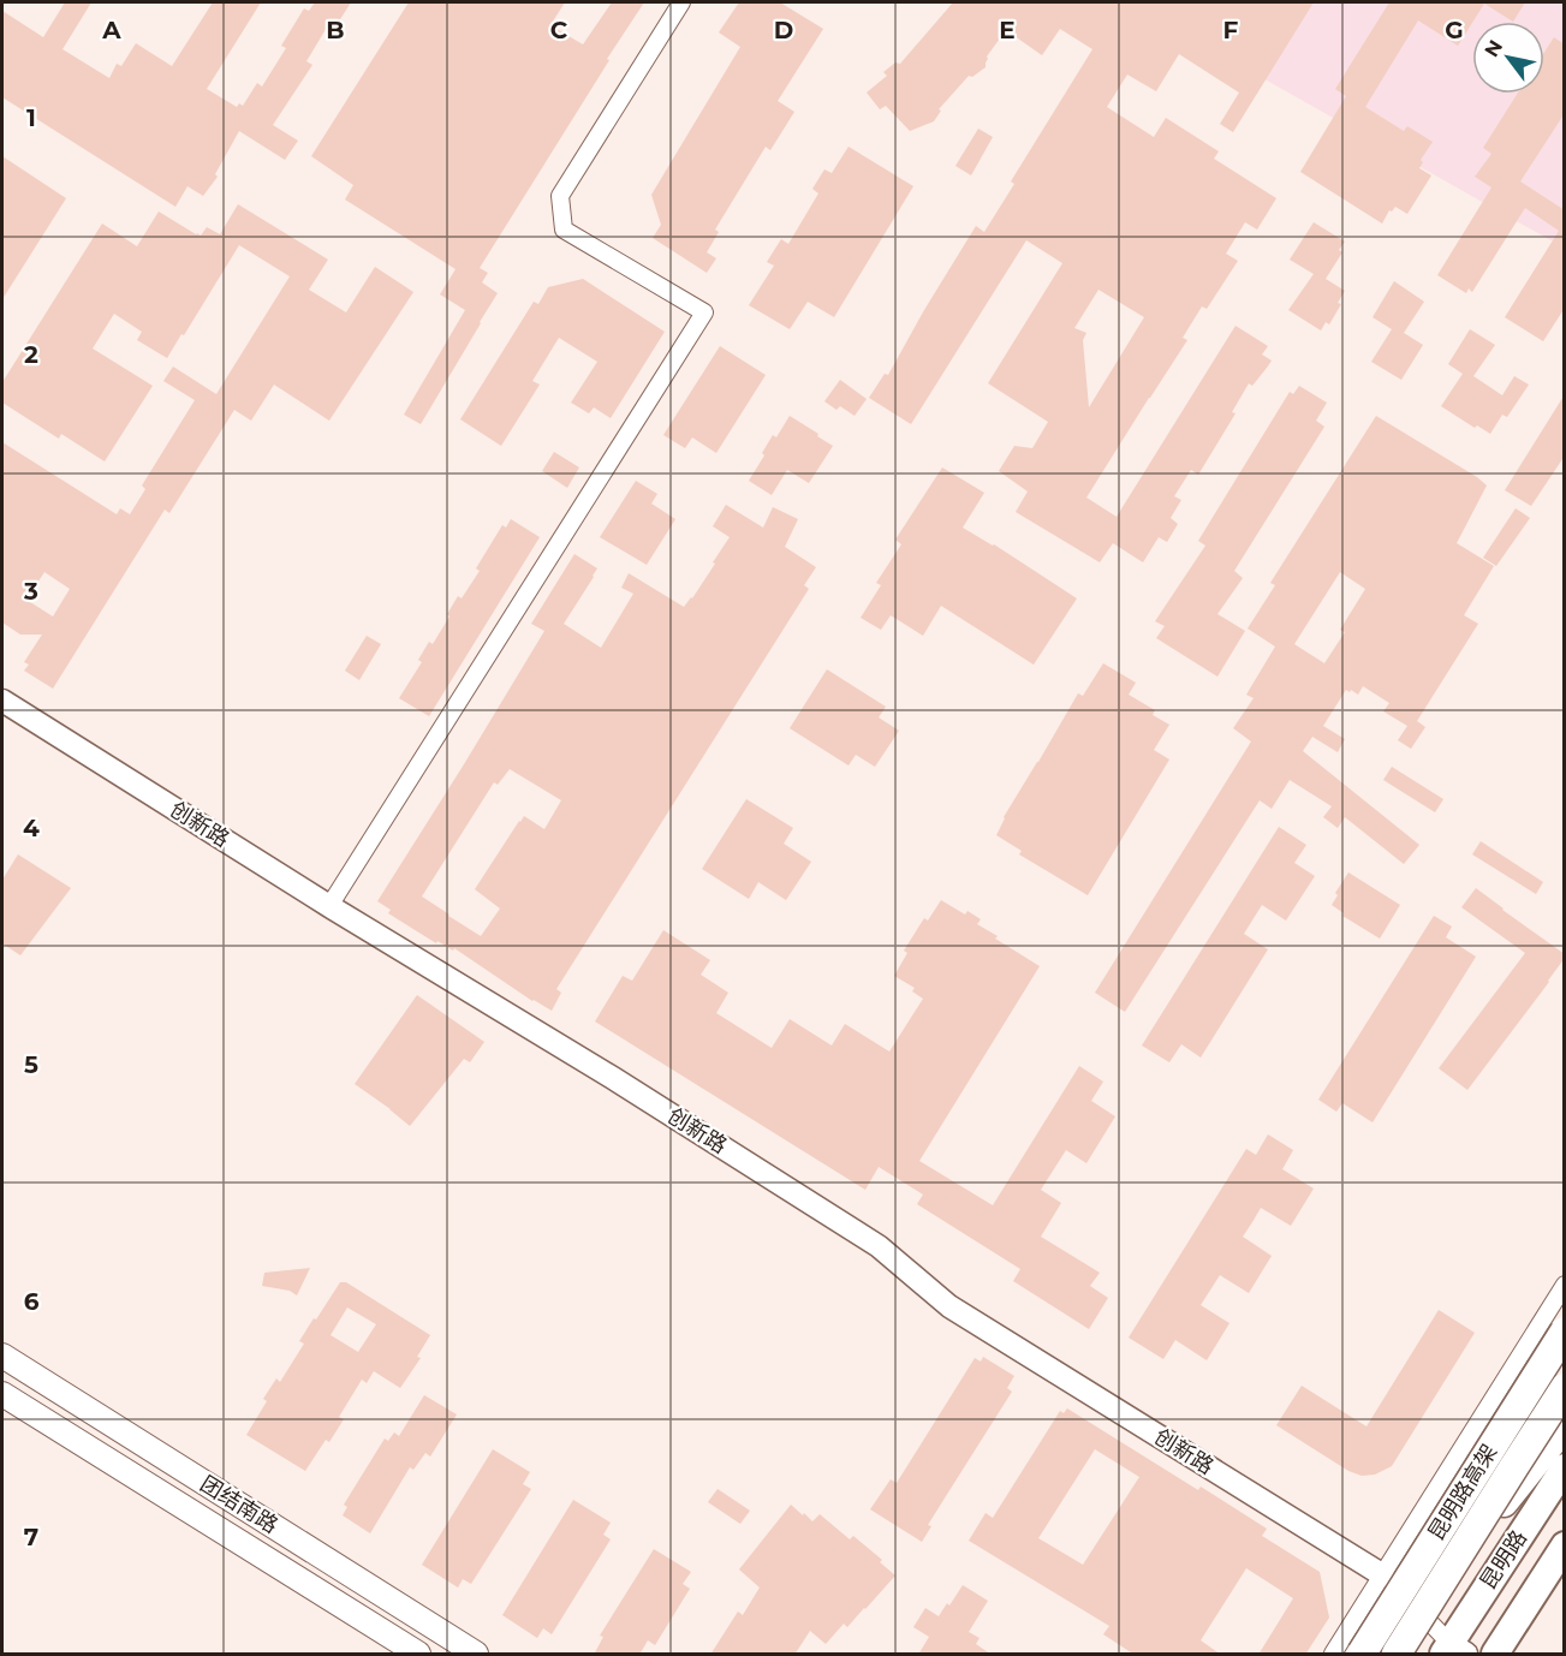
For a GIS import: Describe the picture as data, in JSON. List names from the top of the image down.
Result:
{
  "streets": {
    "highway": ["昆明路高架"],
    "main road": ["团结南路", "昆明路"],
    "street": ["创新路"]
  },
  "north": "top left",
  "grid": {
    "columns": [
      "A",
      "B",
      "C",
      "D",
      "E",
      "F",
      "G"
    ],
    "rows": [
      "1",
      "2",
      "3",
      "4",
      "5",
      "6",
      "7"
    ]
  }
}
